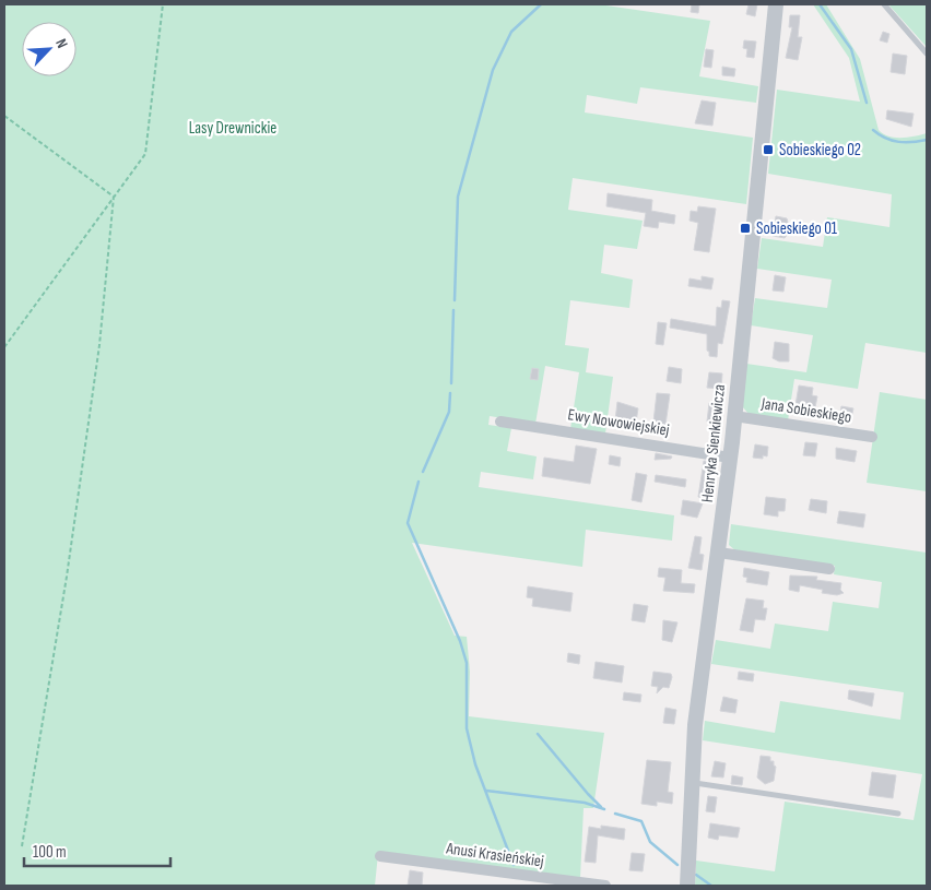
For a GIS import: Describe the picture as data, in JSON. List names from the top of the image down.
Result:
{
  "streets": {
    "street": [
      "Jana Sobieskiego",
      "Ewy Nowowiejskiej",
      "Henryka Sienkiewicza",
      "Anusi Krasieńskiej"
    ]
  },
  "crossings": [
    ["Jana Sobieskiego", "Henryka Sienkiewicza"],
    ["Ewy Nowowiejskiej", "Henryka Sienkiewicza"]
  ],
  "parks": ["Lasy Drewnickie"],
  "places": {
    "transit": ["Sobieskiego 02", "Sobieskiego 01"]
  },
  "scale_bar": "100 m",
  "north": "top right"
}
